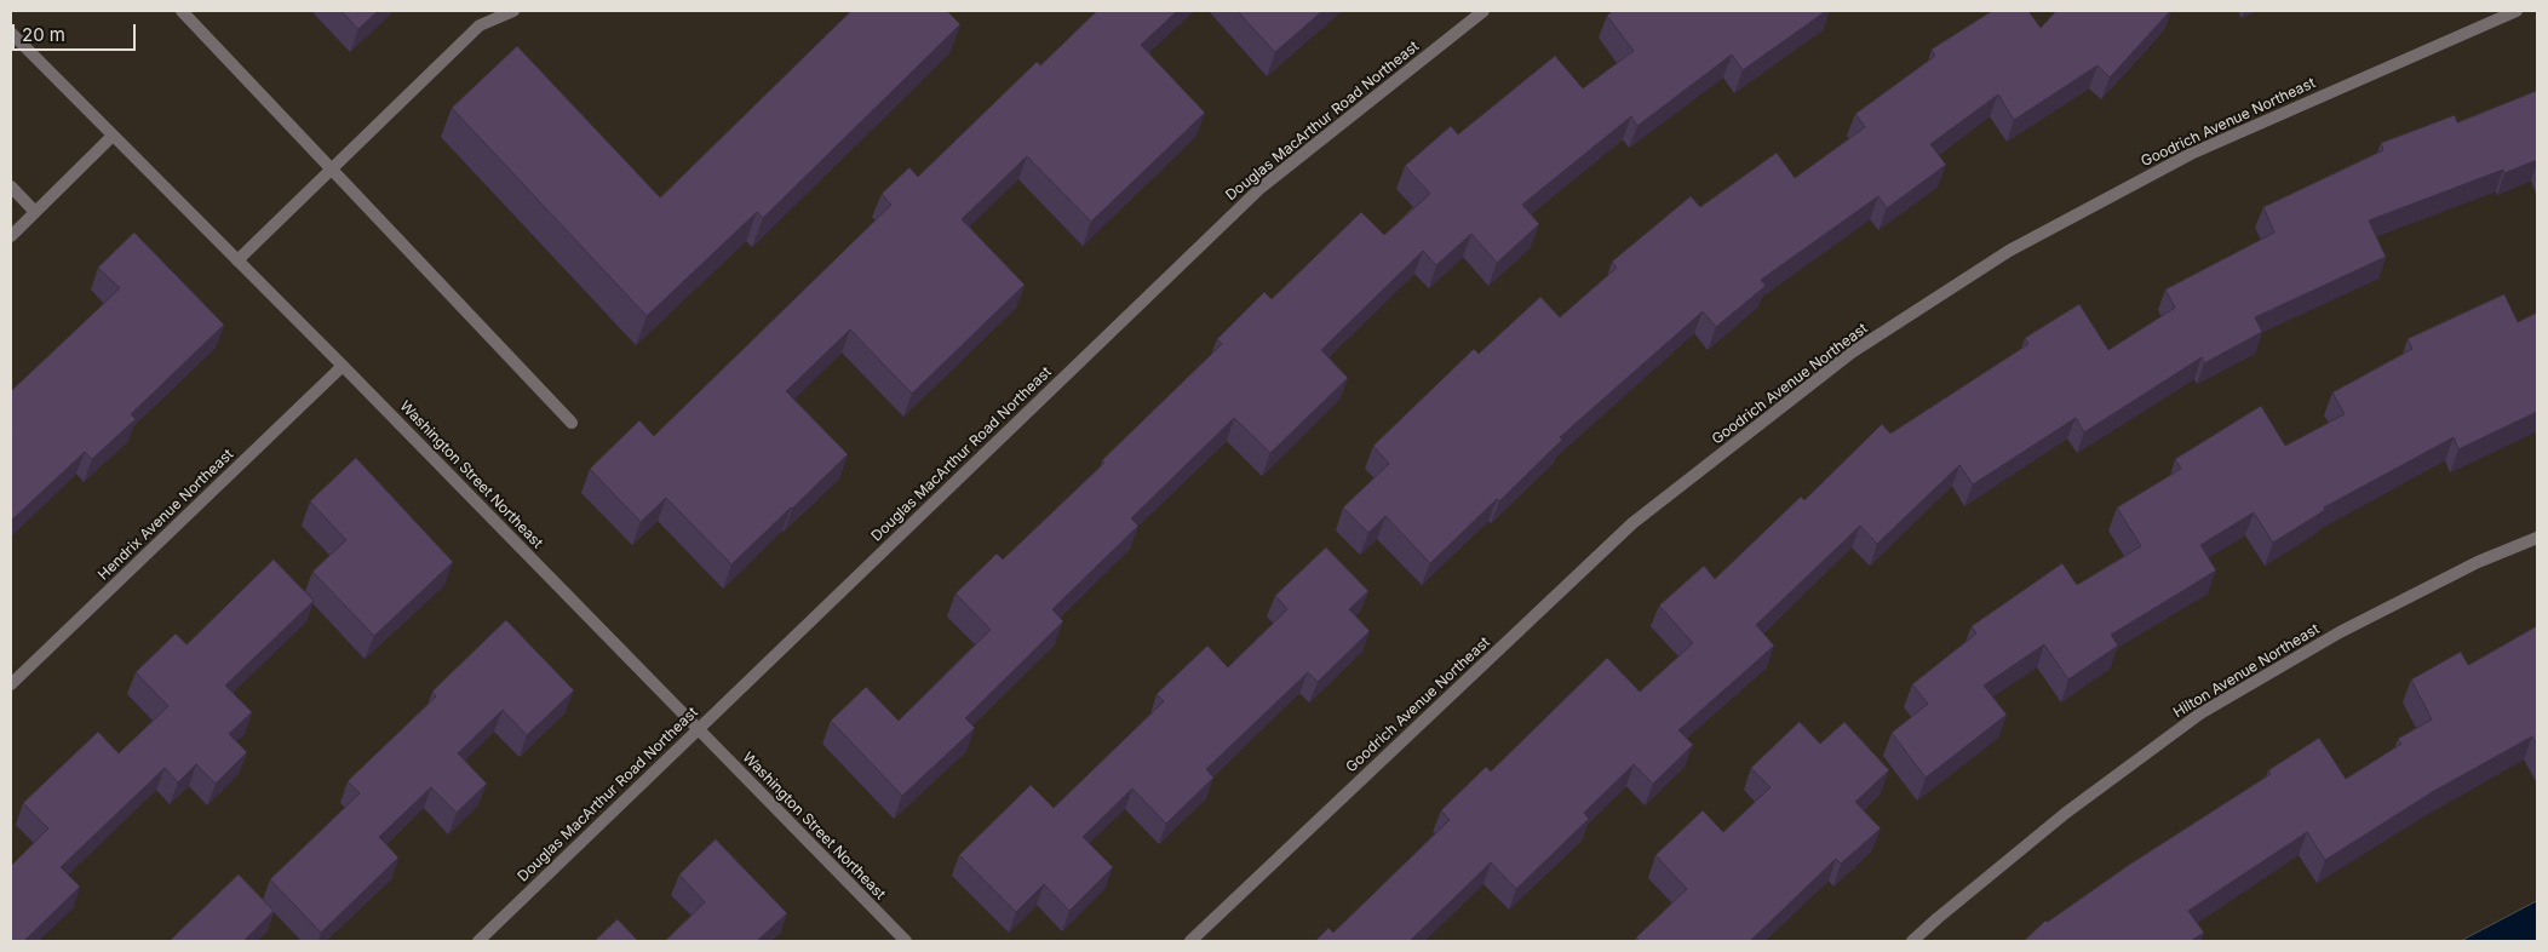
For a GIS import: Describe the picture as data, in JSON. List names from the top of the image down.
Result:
{
  "streets": {
    "street": [
      "Douglas MacArthur Road Northeast",
      "Goodrich Avenue Northeast",
      "Washington Street Northeast",
      "Hendrix Avenue Northeast",
      "Hilton Avenue Northeast"
    ]
  },
  "crossings": [
    ["Douglas MacArthur Road Northeast", "Washington Street Northeast"],
    ["Washington Street Northeast", "Hendrix Avenue Northeast"]
  ],
  "scale_bar": "20 m"
}
